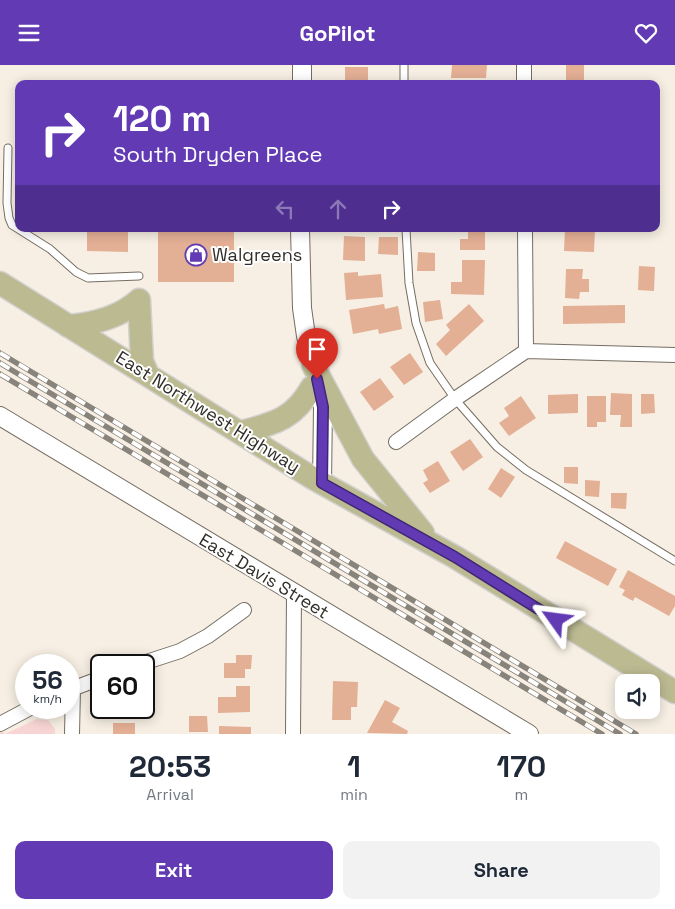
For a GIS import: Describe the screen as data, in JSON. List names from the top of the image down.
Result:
{
  "streets": {
    "main road": ["East Northwest Highway"],
    "street": ["East Davis Street"]
  },
  "places": {
    "shop": ["Walgreens"]
  },
  "page": {
    "header": "GoPilot",
    "turn": ["120 m", "South Dryden Place"],
    "speed": "56 km/h",
    "limit": "60",
    "eta": [
      "20:53",
      "Arrival",
      "1",
      "min",
      "170",
      "m"
    ],
    "buttons": ["Exit", "Share"]
  }
}
